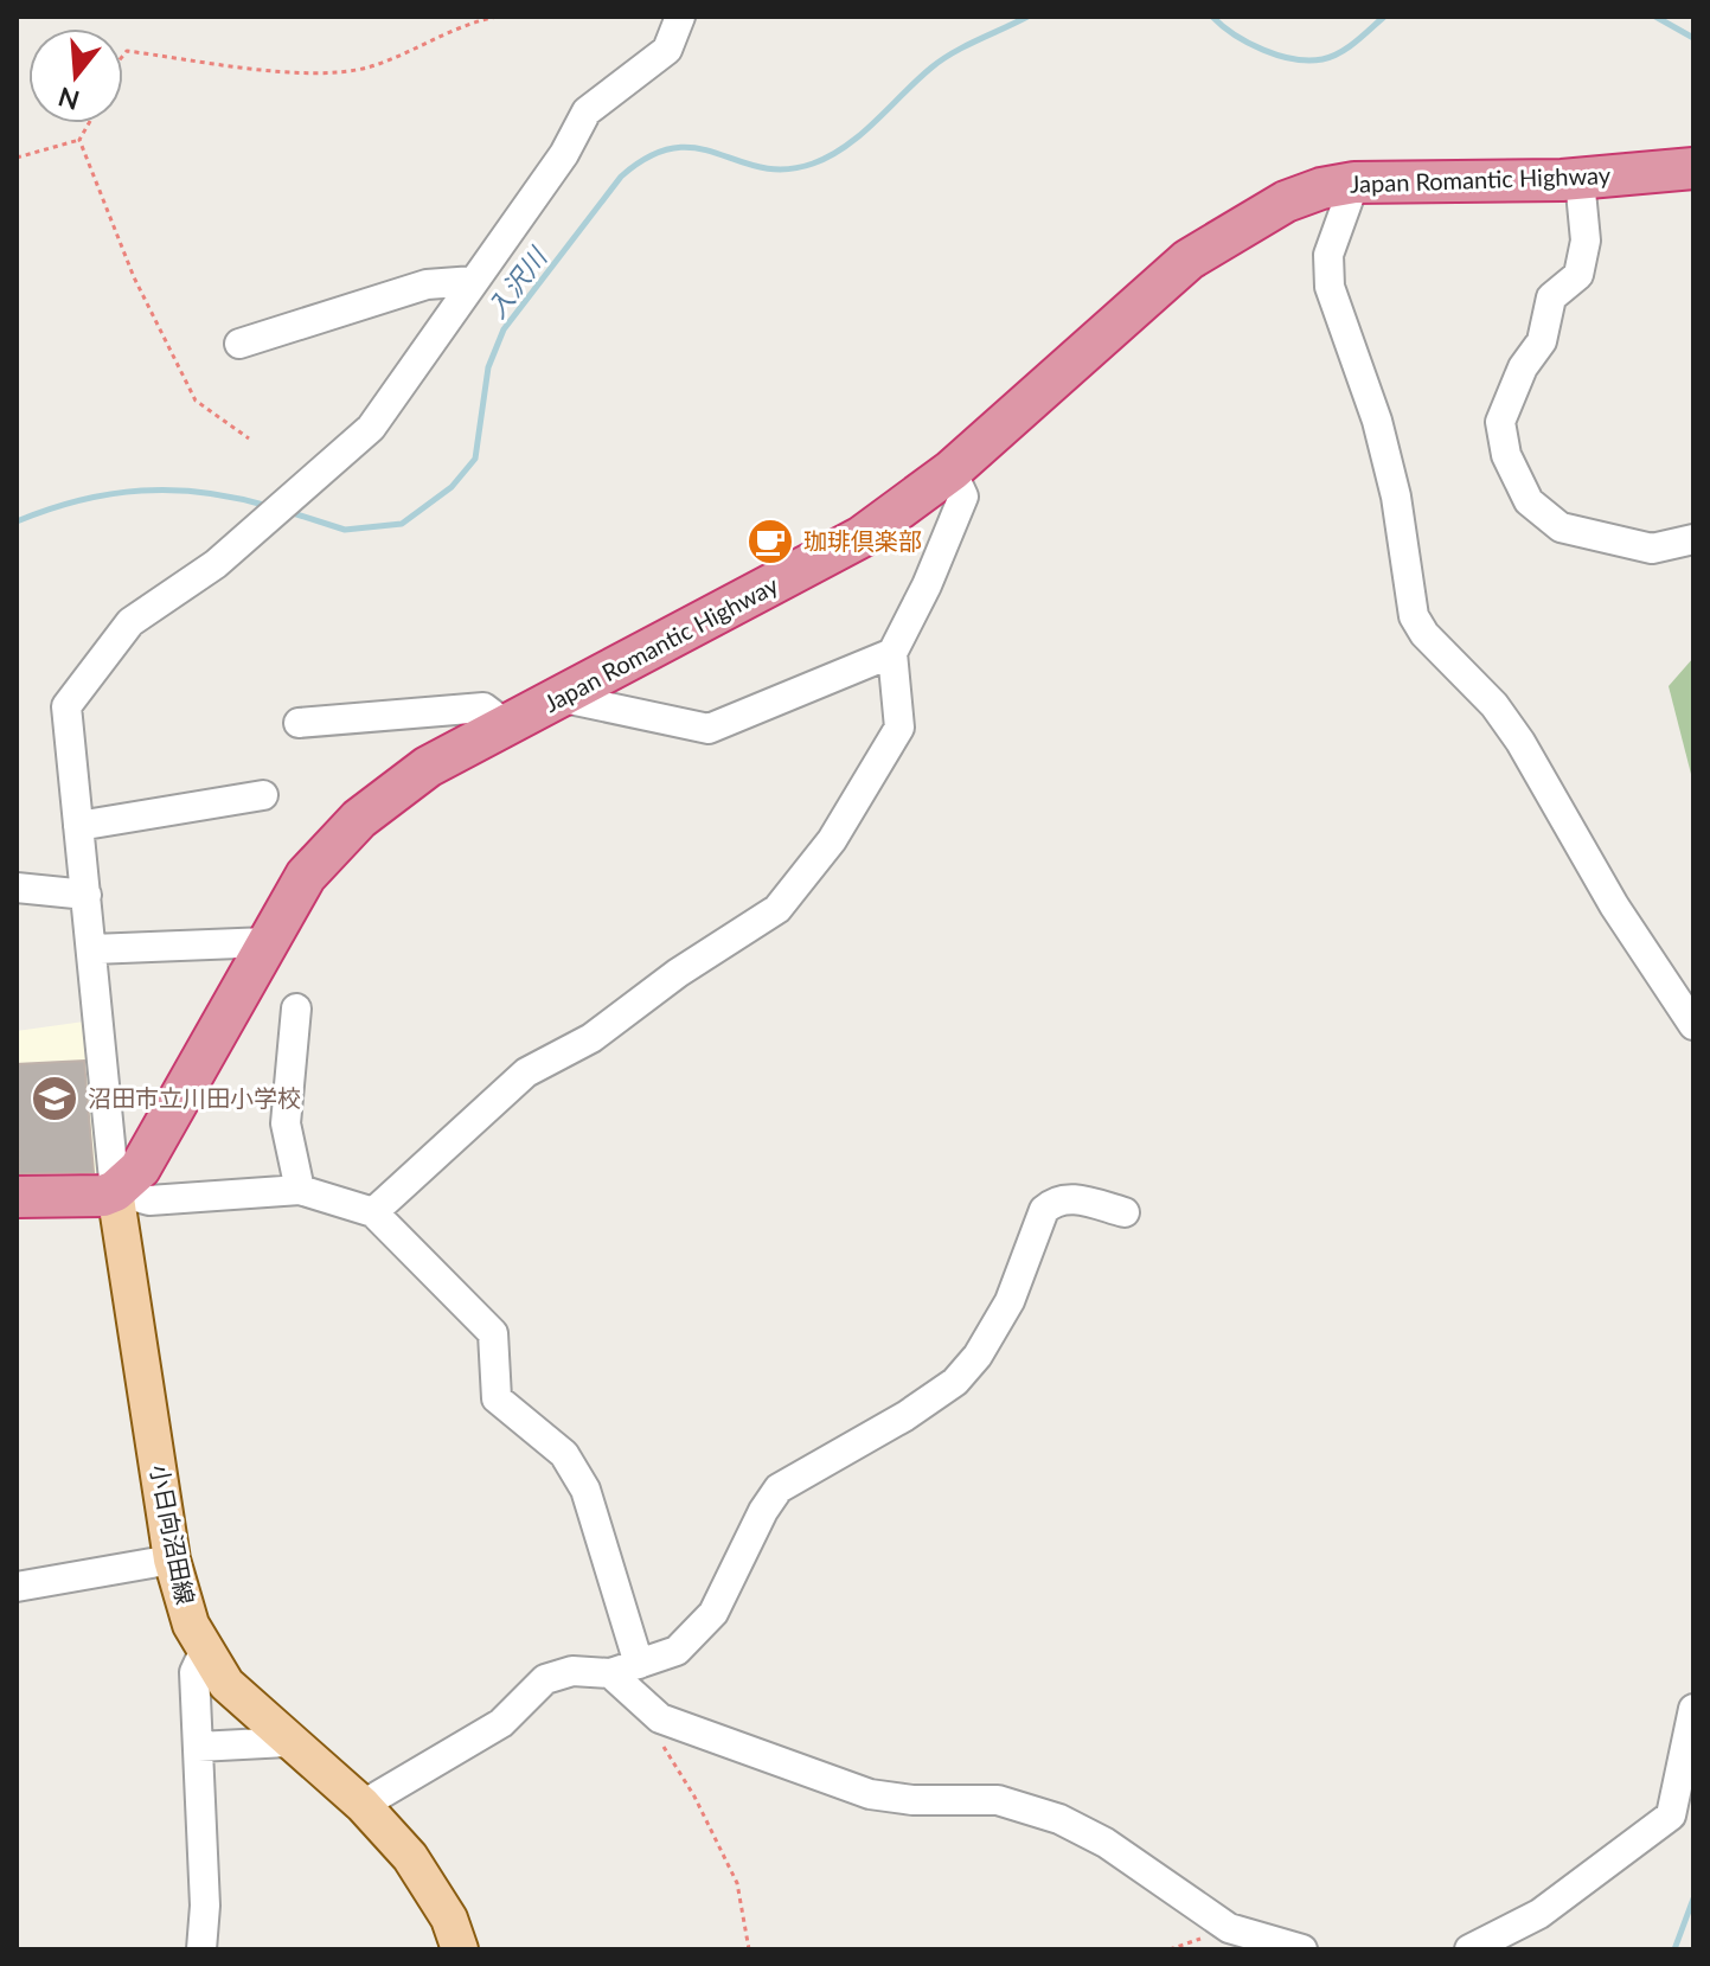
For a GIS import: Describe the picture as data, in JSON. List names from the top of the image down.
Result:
{
  "streets": {
    "highway": ["Japan Romantic Highway"],
    "main road": ["小日向沼田線"]
  },
  "crossings": [
    ["Japan Romantic Highway", "小日向沼田線"]
  ],
  "water": ["入沢川"],
  "places": {
    "cafe": ["珈琲倶楽部"],
    "school or university": ["沼田市立川田小学校"]
  },
  "north": "bottom"
}
